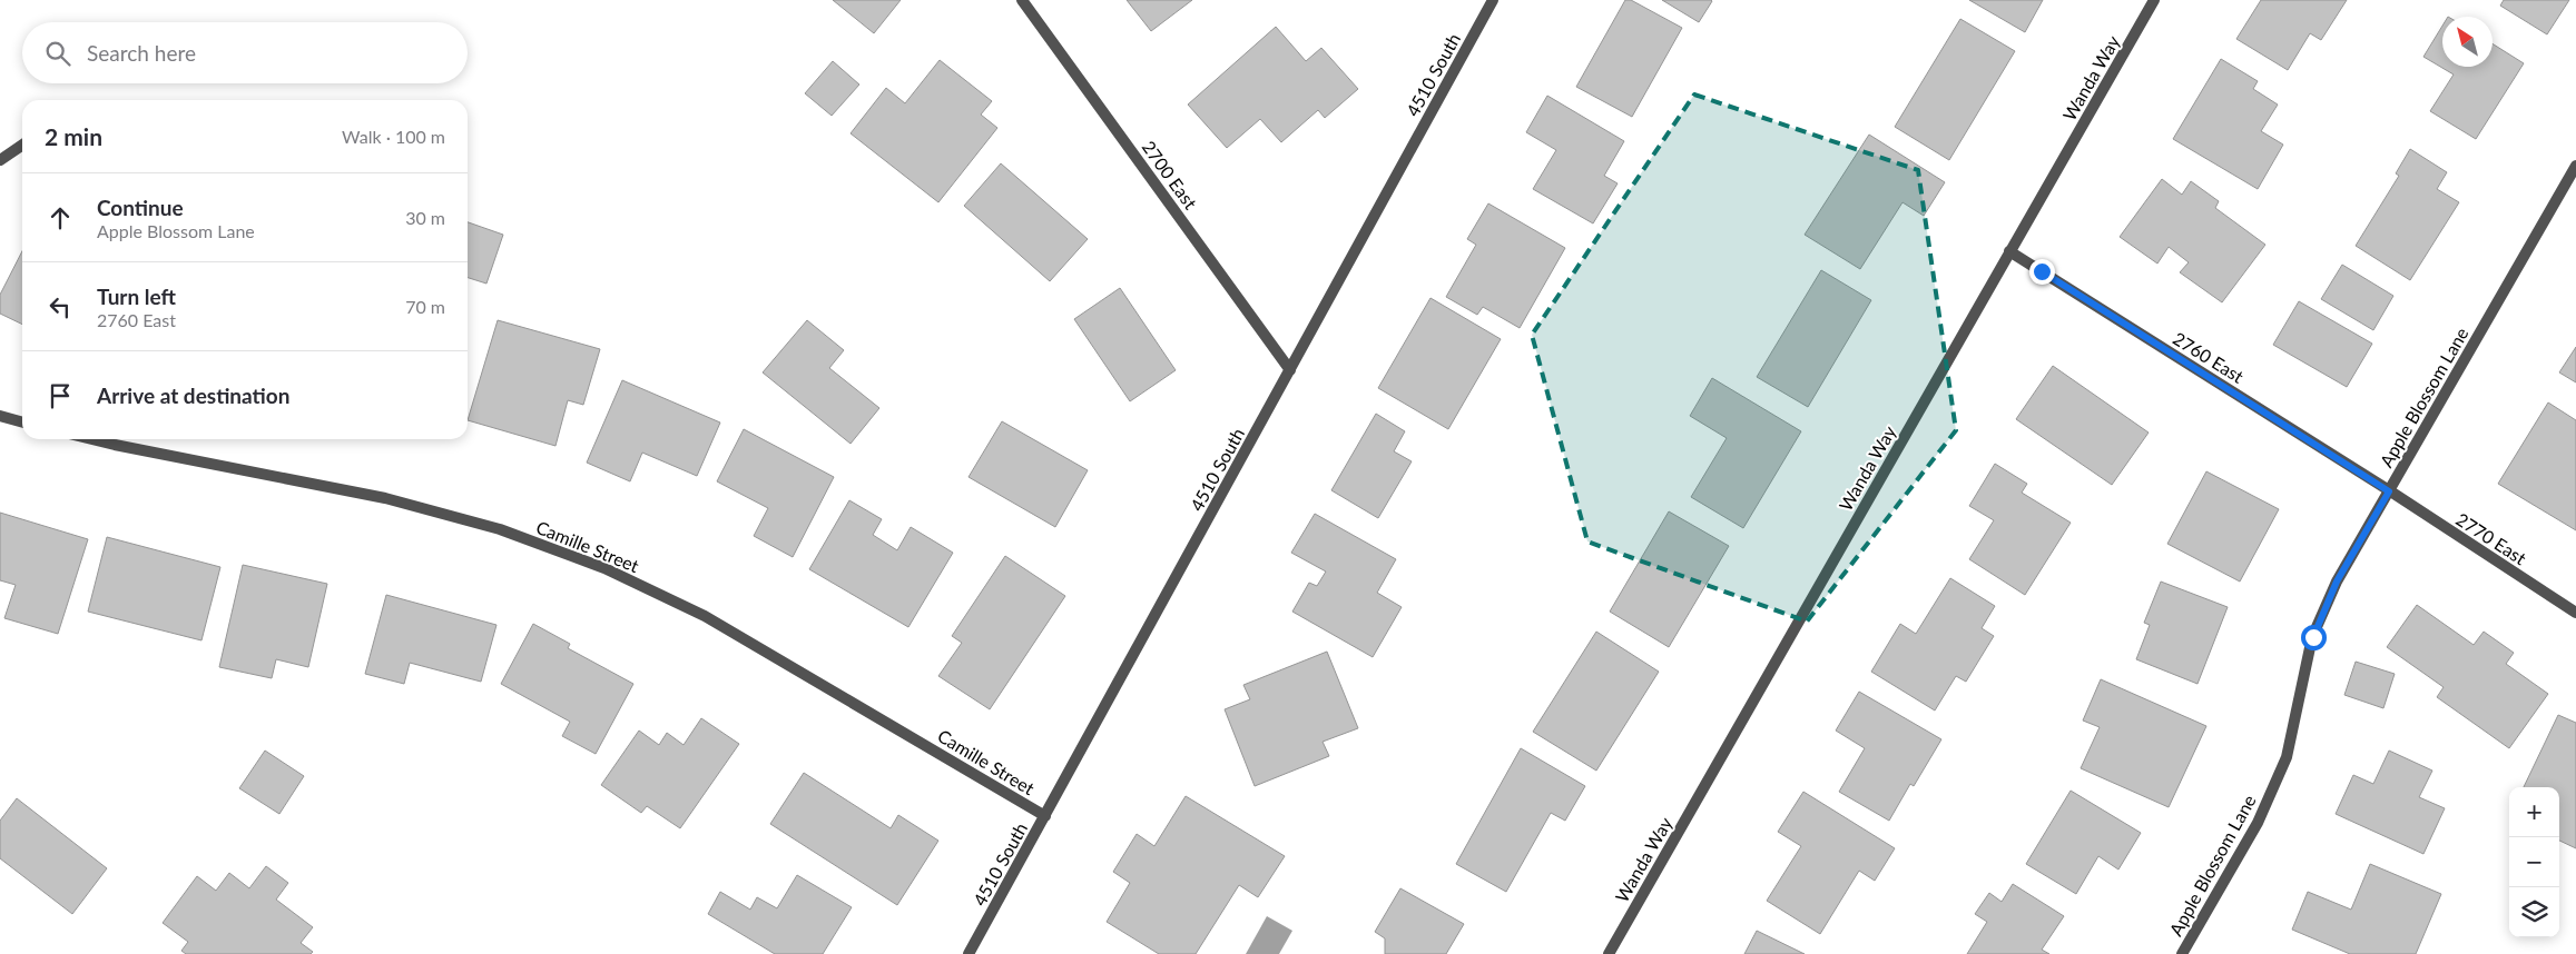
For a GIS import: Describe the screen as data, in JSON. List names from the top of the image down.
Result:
{
  "streets": {
    "street": [
      "4510 South",
      "Wanda Way",
      "2700 East",
      "2760 East",
      "Apple Blossom Lane",
      "2770 East",
      "Camille Street"
    ]
  },
  "crossings": [
    ["4510 South", "2700 East"],
    ["4510 South", "Camille Street"],
    ["Wanda Way", "2760 East"],
    ["2760 East", "Apple Blossom Lane"],
    ["2760 East", "2770 East"],
    ["Apple Blossom Lane", "2770 East"]
  ],
  "north": "top left",
  "page": {
    "search": "Search here",
    "heading": ["2 min", "Walk · 100 m"],
    "list": [
      ["Continue", "Apple Blossom Lane", "30 m"],
      ["Turn left", "2760 East", "70 m"],
      "Arrive at destination"
    ],
    "map_buttons": ["+", "−"]
  }
}
